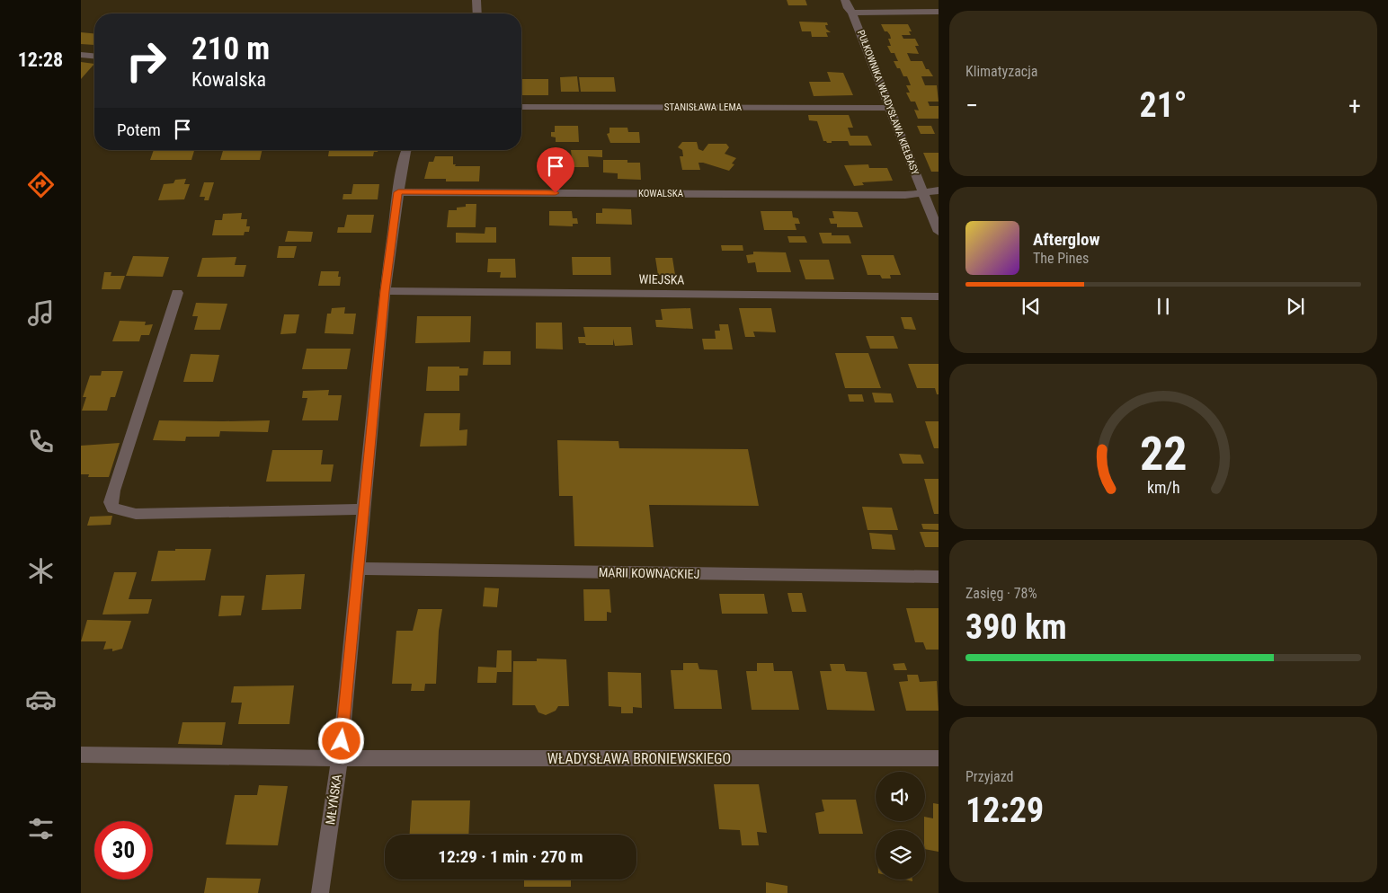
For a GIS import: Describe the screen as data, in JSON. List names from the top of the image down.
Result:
{
  "streets": {
    "street": [
      "PUŁKOWNIKA WŁADYSŁAWA KIEŁBASY",
      "STANISŁAWA LEMA",
      "KOWALSKA",
      "WIEJSKA",
      "MARII KOWNACKIEJ",
      "WŁADYSŁAWA BRONIEWSKIEGO",
      "MŁYŃSKA"
    ]
  },
  "crossings": [
    ["PUŁKOWNIKA WŁADYSŁAWA KIEŁBASY", "STANISŁAWA LEMA"],
    ["PUŁKOWNIKA WŁADYSŁAWA KIEŁBASY", "KOWALSKA"],
    ["KOWALSKA", "MŁYŃSKA"],
    ["WIEJSKA", "MŁYŃSKA"],
    ["MARII KOWNACKIEJ", "MŁYŃSKA"],
    ["WŁADYSŁAWA BRONIEWSKIEGO", "MŁYŃSKA"]
  ],
  "page": {
    "tabs": "12:28",
    "tile": [
      "Klimatyzacja",
      ["Zasięg · 78%", "390 km"],
      ["Przyjazd", "12:29"]
    ],
    "turn": ["210 m", "Kowalska"],
    "heat": ["−", "21°", "+"],
    "then": "Potem",
    "song": ["Afterglow", "The Pines"],
    "limit": "30",
    "trip": "12:29 · 1 min · 270 m",
    "gauge": ["22", "km/h"]
  }
}
